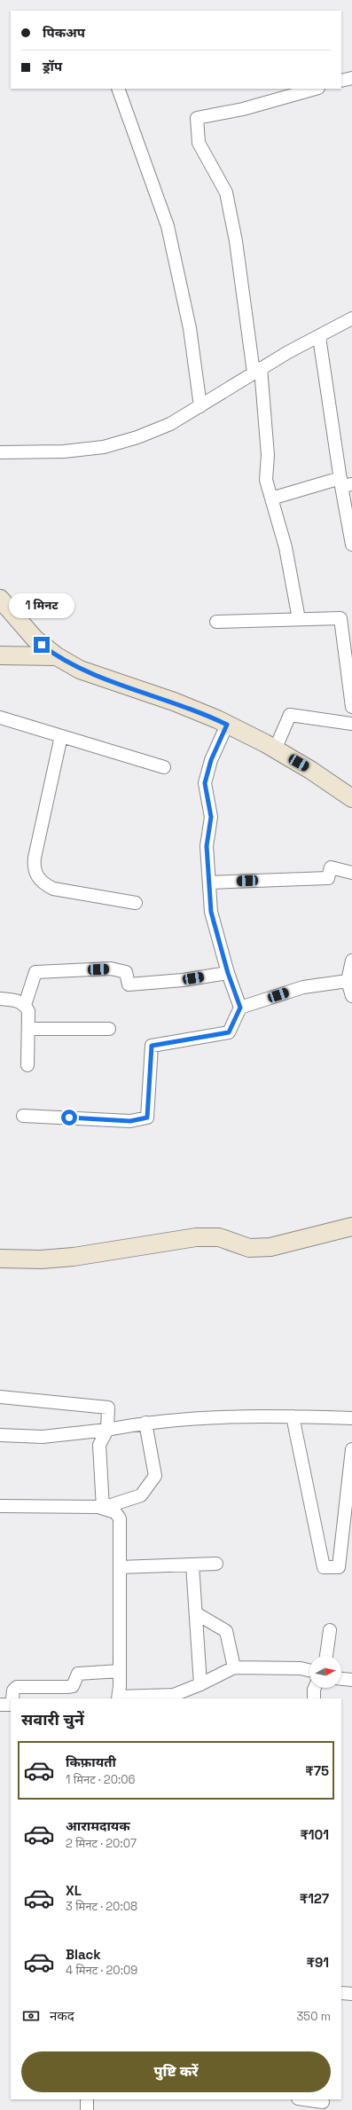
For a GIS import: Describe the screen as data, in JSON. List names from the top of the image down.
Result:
{
  "north": "right",
  "page": {
    "banner": ["पिकअप", "ड्रॉप"],
    "bubble": "1 मिनट",
    "heading": "सवारी चुनें",
    "list": [
      {
        "name": "किफ़ायती",
        "note": "1 मिनट · 20:06",
        "value": "₹75"
      },
      {
        "name": "आरामदायक",
        "note": "2 मिनट · 20:07",
        "value": "₹101"
      },
      {
        "name": "XL",
        "note": "3 मिनट · 20:08",
        "value": "₹127"
      },
      {
        "name": "Black",
        "note": "4 मिनट · 20:09",
        "value": "₹91"
      }
    ],
    "pay": ["नकद", "350 m"],
    "buttons": "पुष्टि करें"
  }
}
